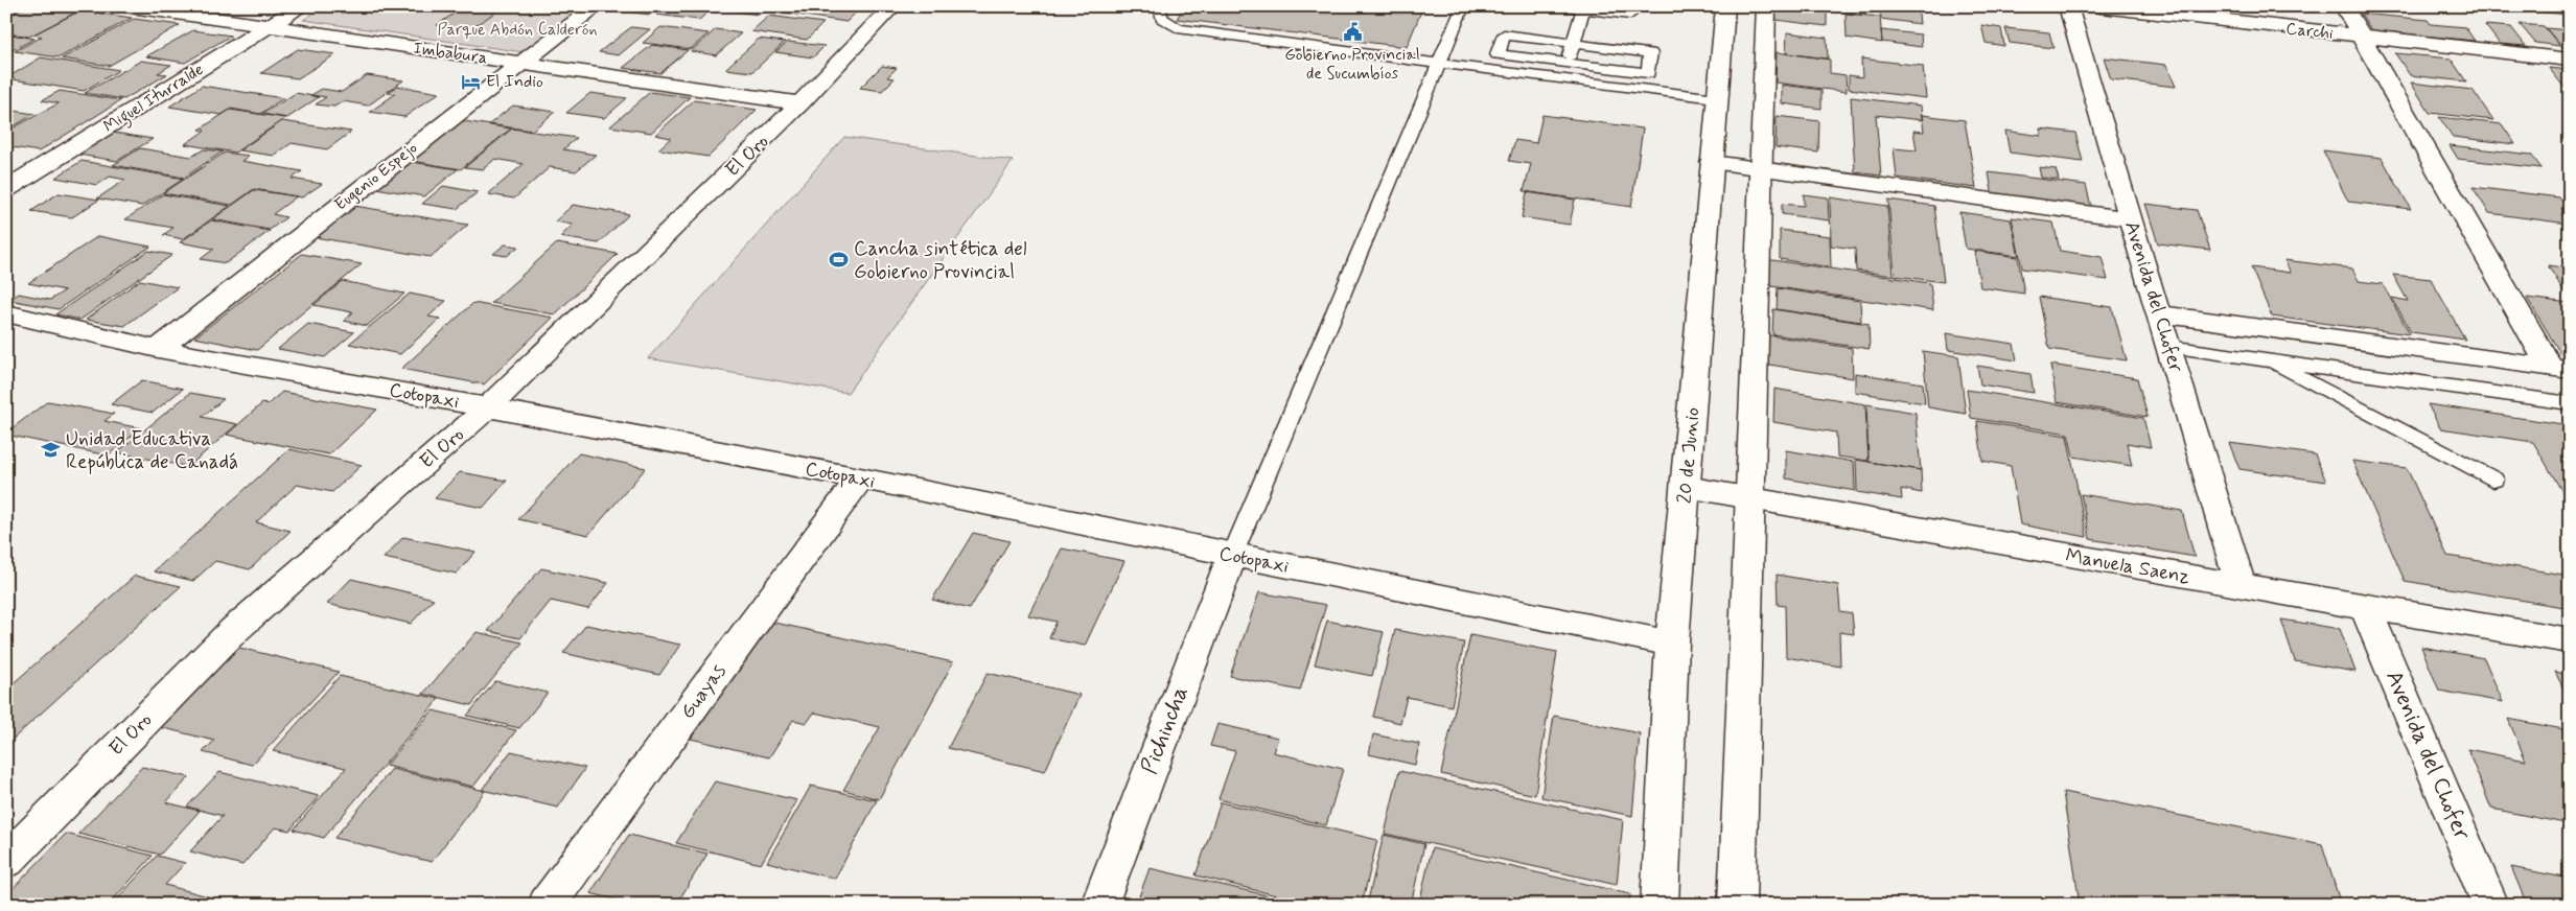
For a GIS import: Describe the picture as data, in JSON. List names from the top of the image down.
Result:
{
  "streets": {
    "street": [
      "Carchi",
      "Imbabura",
      "Miguel Iturralde",
      "El Oro",
      "Eugenio Espejo",
      "Avenida del Chofer",
      "Cotopaxi",
      "20 de Junio",
      "Manuela Saenz",
      "Guayas",
      "Pichincha"
    ]
  },
  "crossings": [
    ["Imbabura", "Miguel Iturralde"],
    ["Imbabura", "El Oro"],
    ["Imbabura", "Eugenio Espejo"],
    ["El Oro", "Cotopaxi"],
    ["Eugenio Espejo", "Cotopaxi"],
    ["Avenida del Chofer", "Manuela Saenz"],
    ["Cotopaxi", "20 de Junio"],
    ["Cotopaxi", "Guayas"],
    ["Cotopaxi", "Pichincha"],
    ["20 de Junio", "Manuela Saenz"]
  ],
  "parks": ["Parque Abdón Calderón"],
  "places": {
    "public building": ["Gobierno Provincial de Sucumbíos"],
    "hotel": ["El Indio"],
    "sports": ["Cancha sintética del Gobierno Provincial"],
    "school or university": ["Unidad Educativa República de Canadá"]
  }
}
